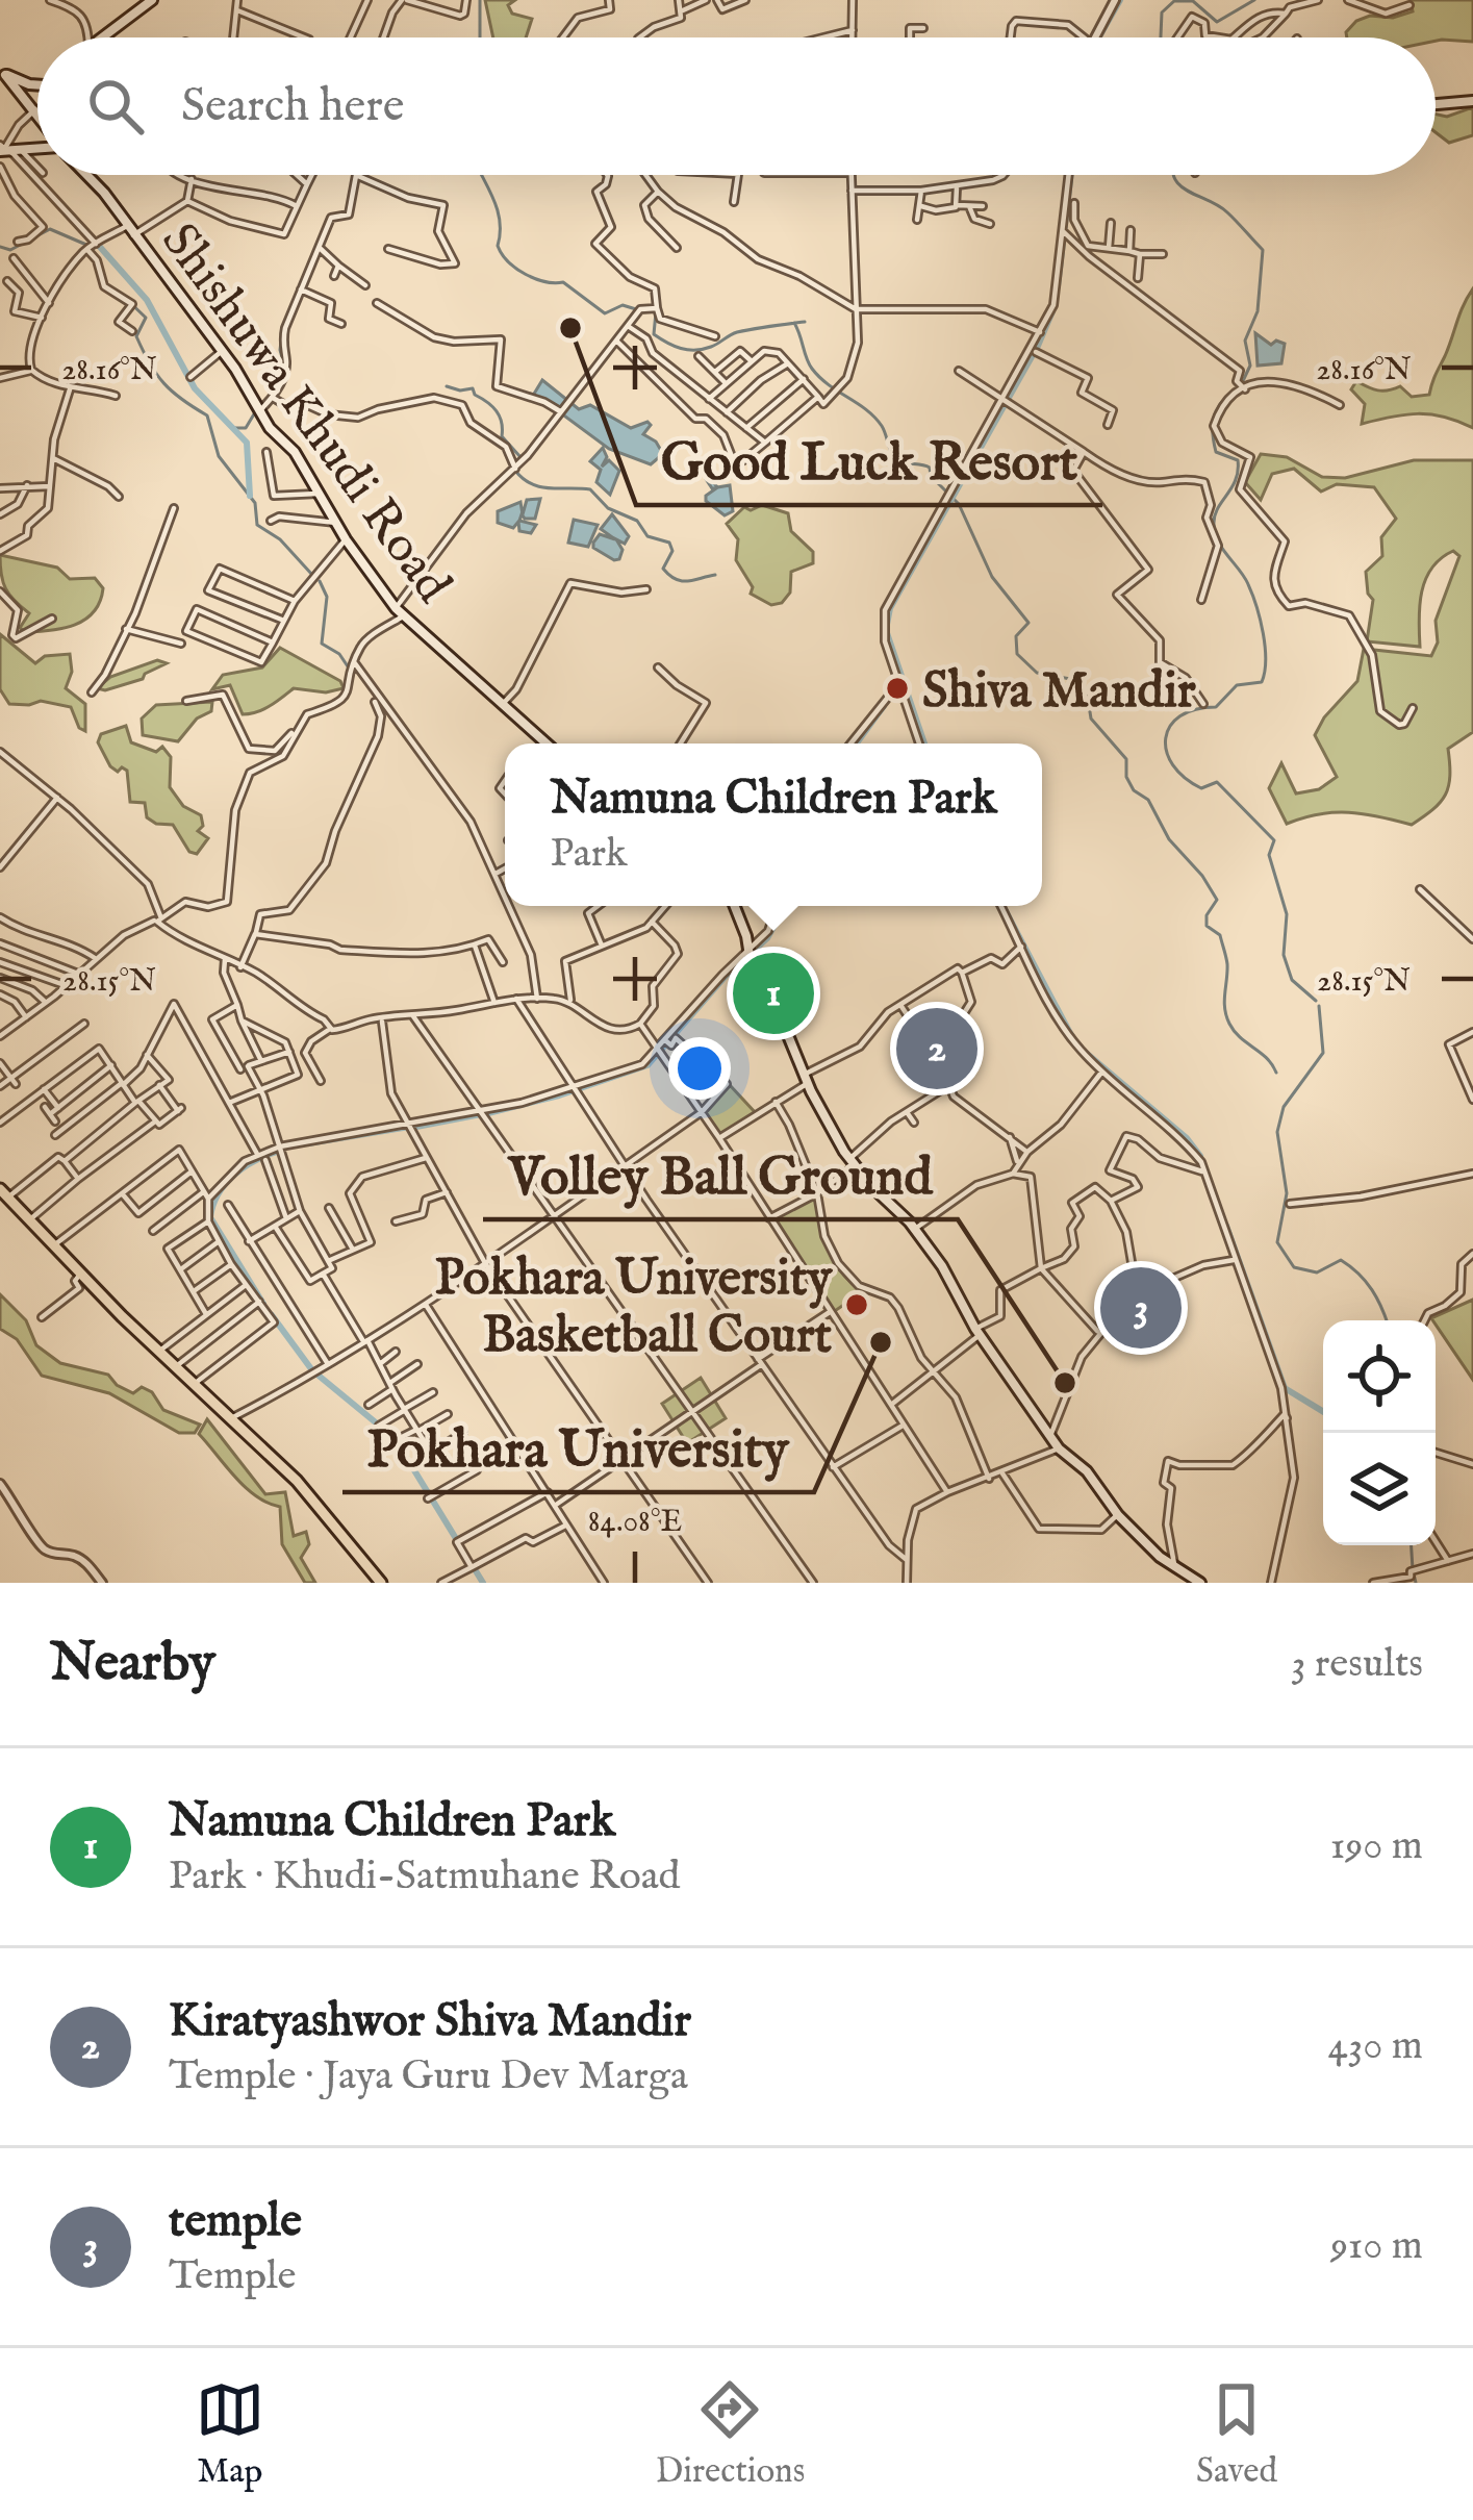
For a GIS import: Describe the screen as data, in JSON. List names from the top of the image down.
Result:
{
  "streets": {
    "main road": ["Shishuwa Khudi Road"]
  },
  "places": [
    "Good Luck Resort",
    "Shiva Mandir",
    "Pokhara University Basketball Court",
    "Pokhara University",
    "Volley Ball Ground"
  ],
  "page": {
    "search": "Search here",
    "popup": ["Namuna Children Park", "Park"],
    "pins": ["1", "2", "3"],
    "heading": ["Nearby", "3 results"],
    "list": [
      {
        "mark": "1",
        "name": "Namuna Children Park",
        "note": "Park · Khudi-Satmuhane Road",
        "value": "190 m"
      },
      {
        "mark": "2",
        "name": "Kiratyashwor Shiva Mandir",
        "note": "Temple · Jaya Guru Dev Marga",
        "value": "430 m"
      },
      {
        "mark": "3",
        "name": "temple",
        "note": "Temple",
        "value": "910 m"
      }
    ],
    "nav": ["Map", "Directions", "Saved"]
  },
  "coordinates": ["28.16°N", "28.15°N", "84.08°E"]
}
